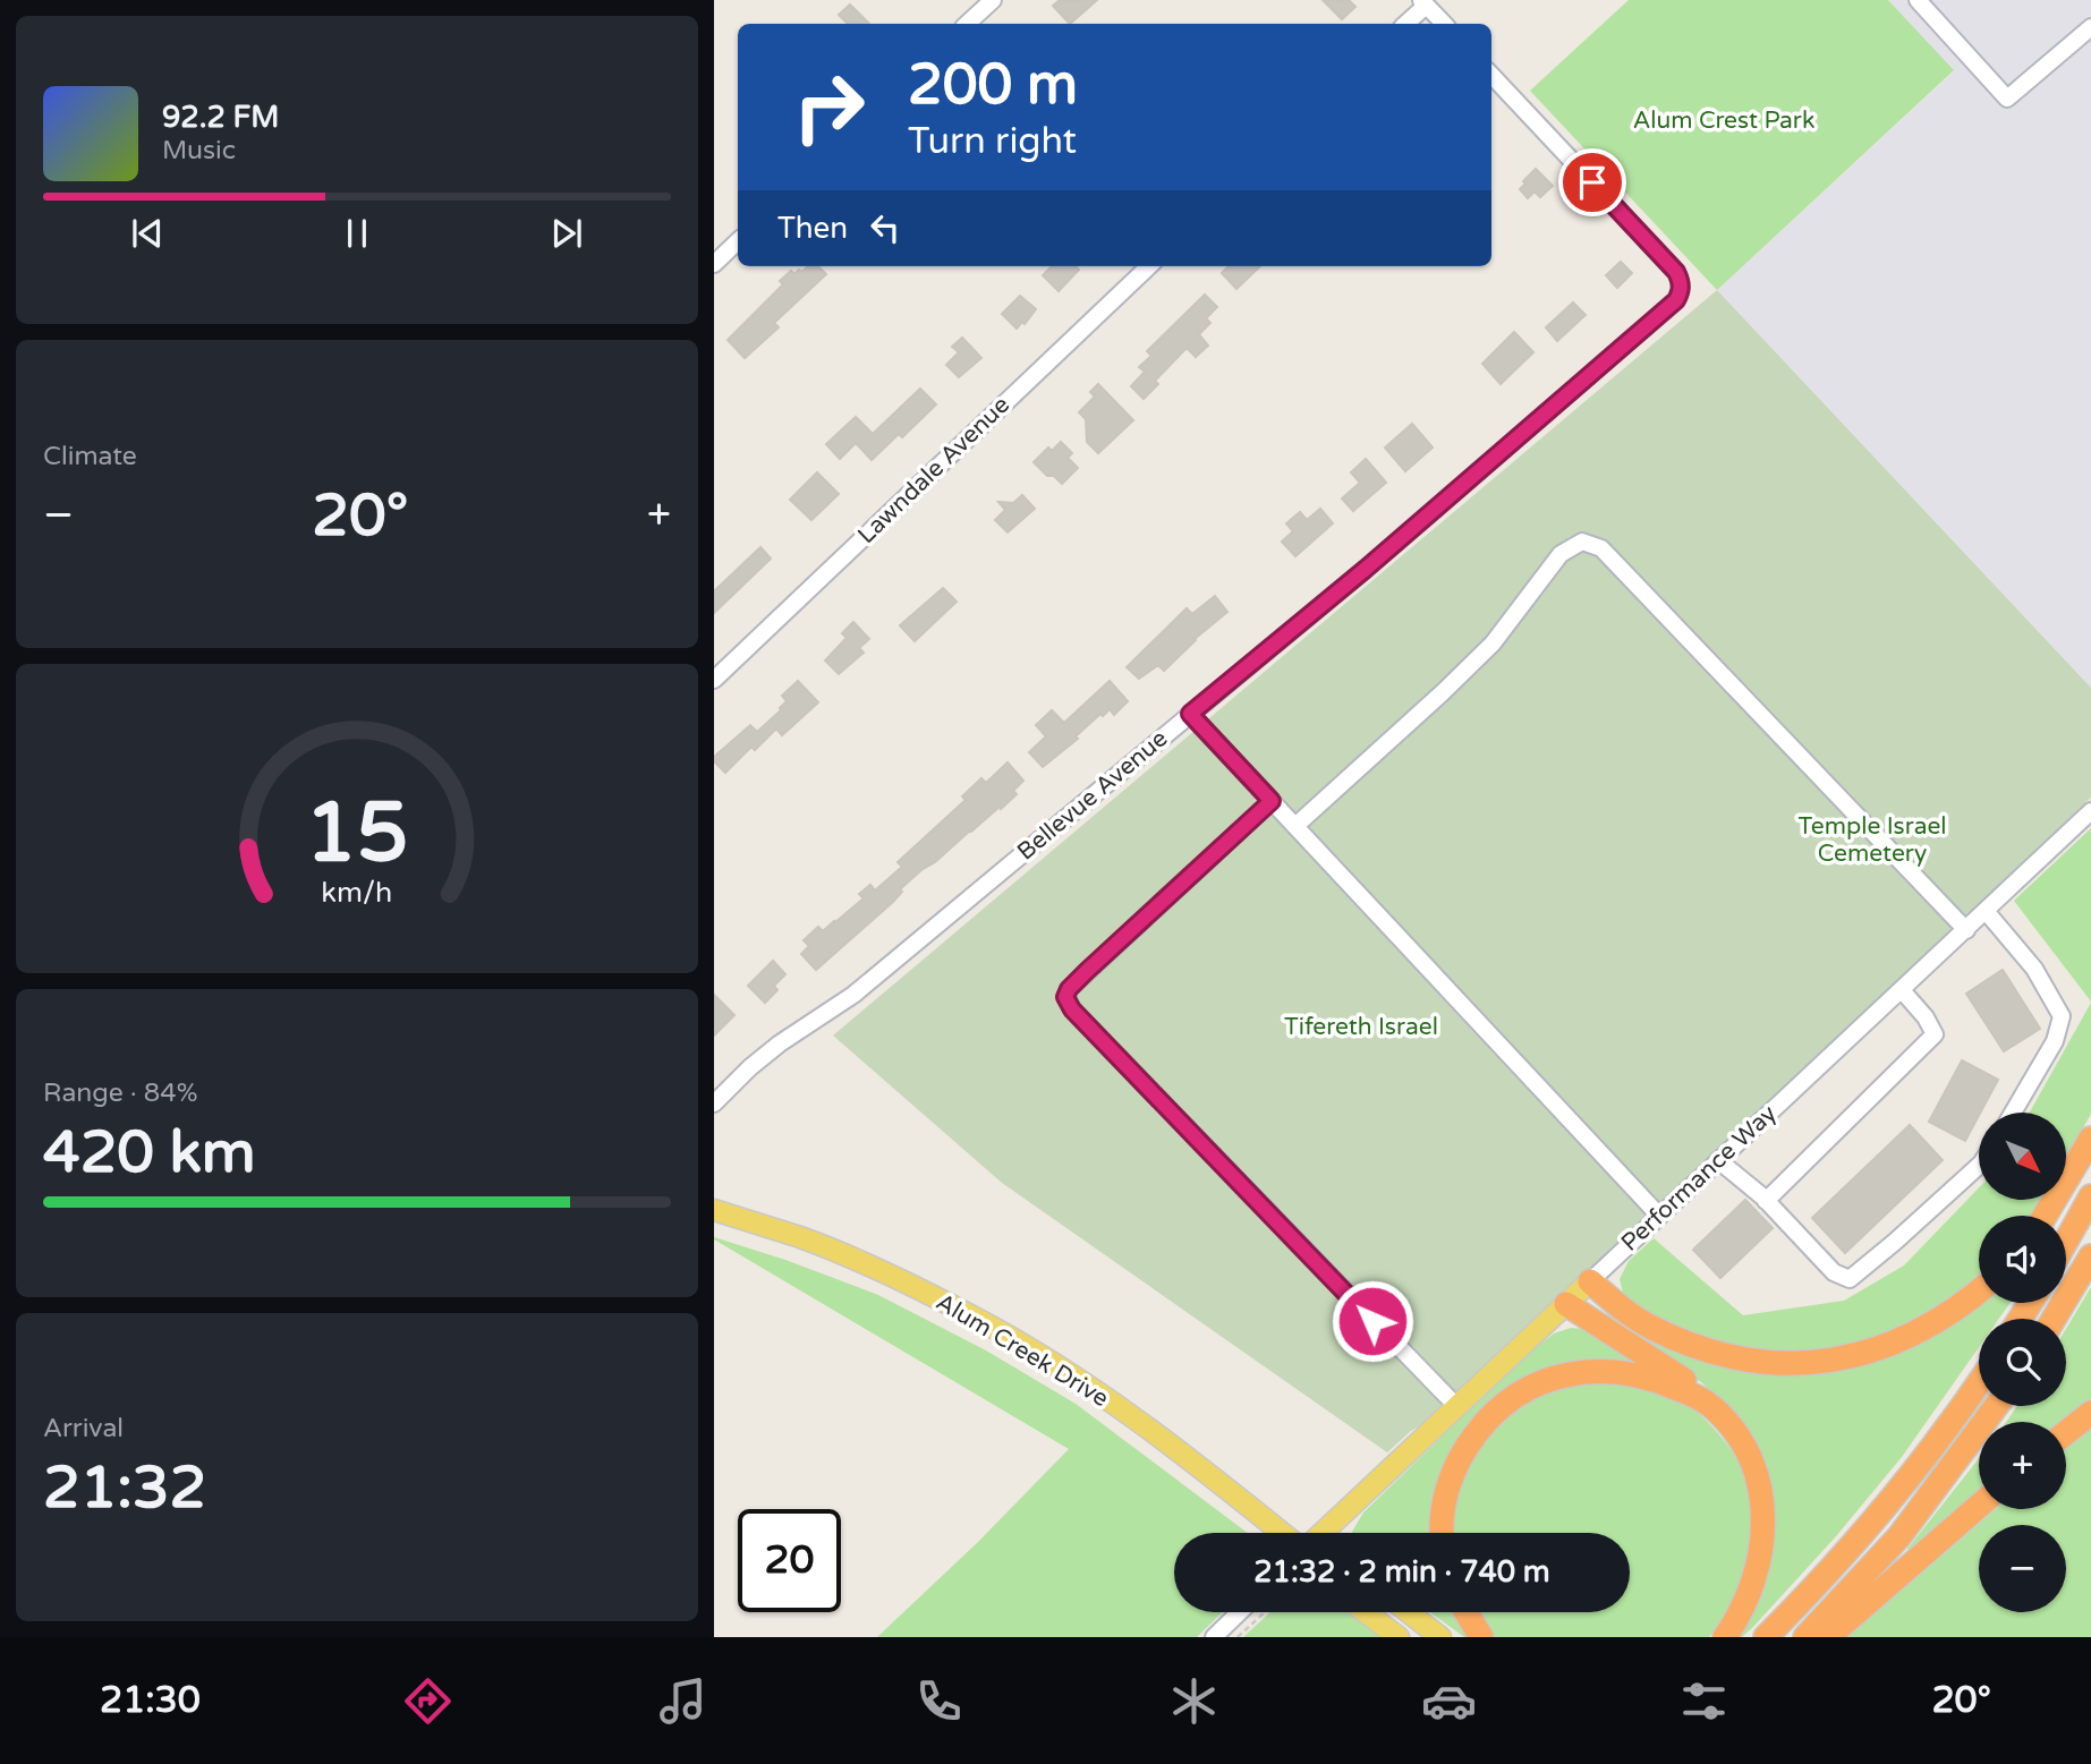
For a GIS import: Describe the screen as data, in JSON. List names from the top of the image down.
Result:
{
  "streets": {
    "main road": ["Performance Way", "Alum Creek Drive"],
    "street": ["Lawndale Avenue", "Bellevue Avenue"]
  },
  "parks": ["Alum Crest Park", "Temple Israel Cemetery", "Tifereth Israel"],
  "north": "bottom right",
  "page": {
    "turn": ["200 m", "Turn right"],
    "song": ["92.2 FM", "Music"],
    "then": "Then",
    "tile": [
      "Climate",
      ["Range · 84%", "420 km"],
      ["Arrival", "21:32"]
    ],
    "heat": ["−", "20°", "+"],
    "map_buttons": ["+", "−"],
    "limit": "20",
    "trip": "21:32 · 2 min · 740 m",
    "tabs": ["21:30", "20°"],
    "gauge": ["15", "km/h"]
  }
}
